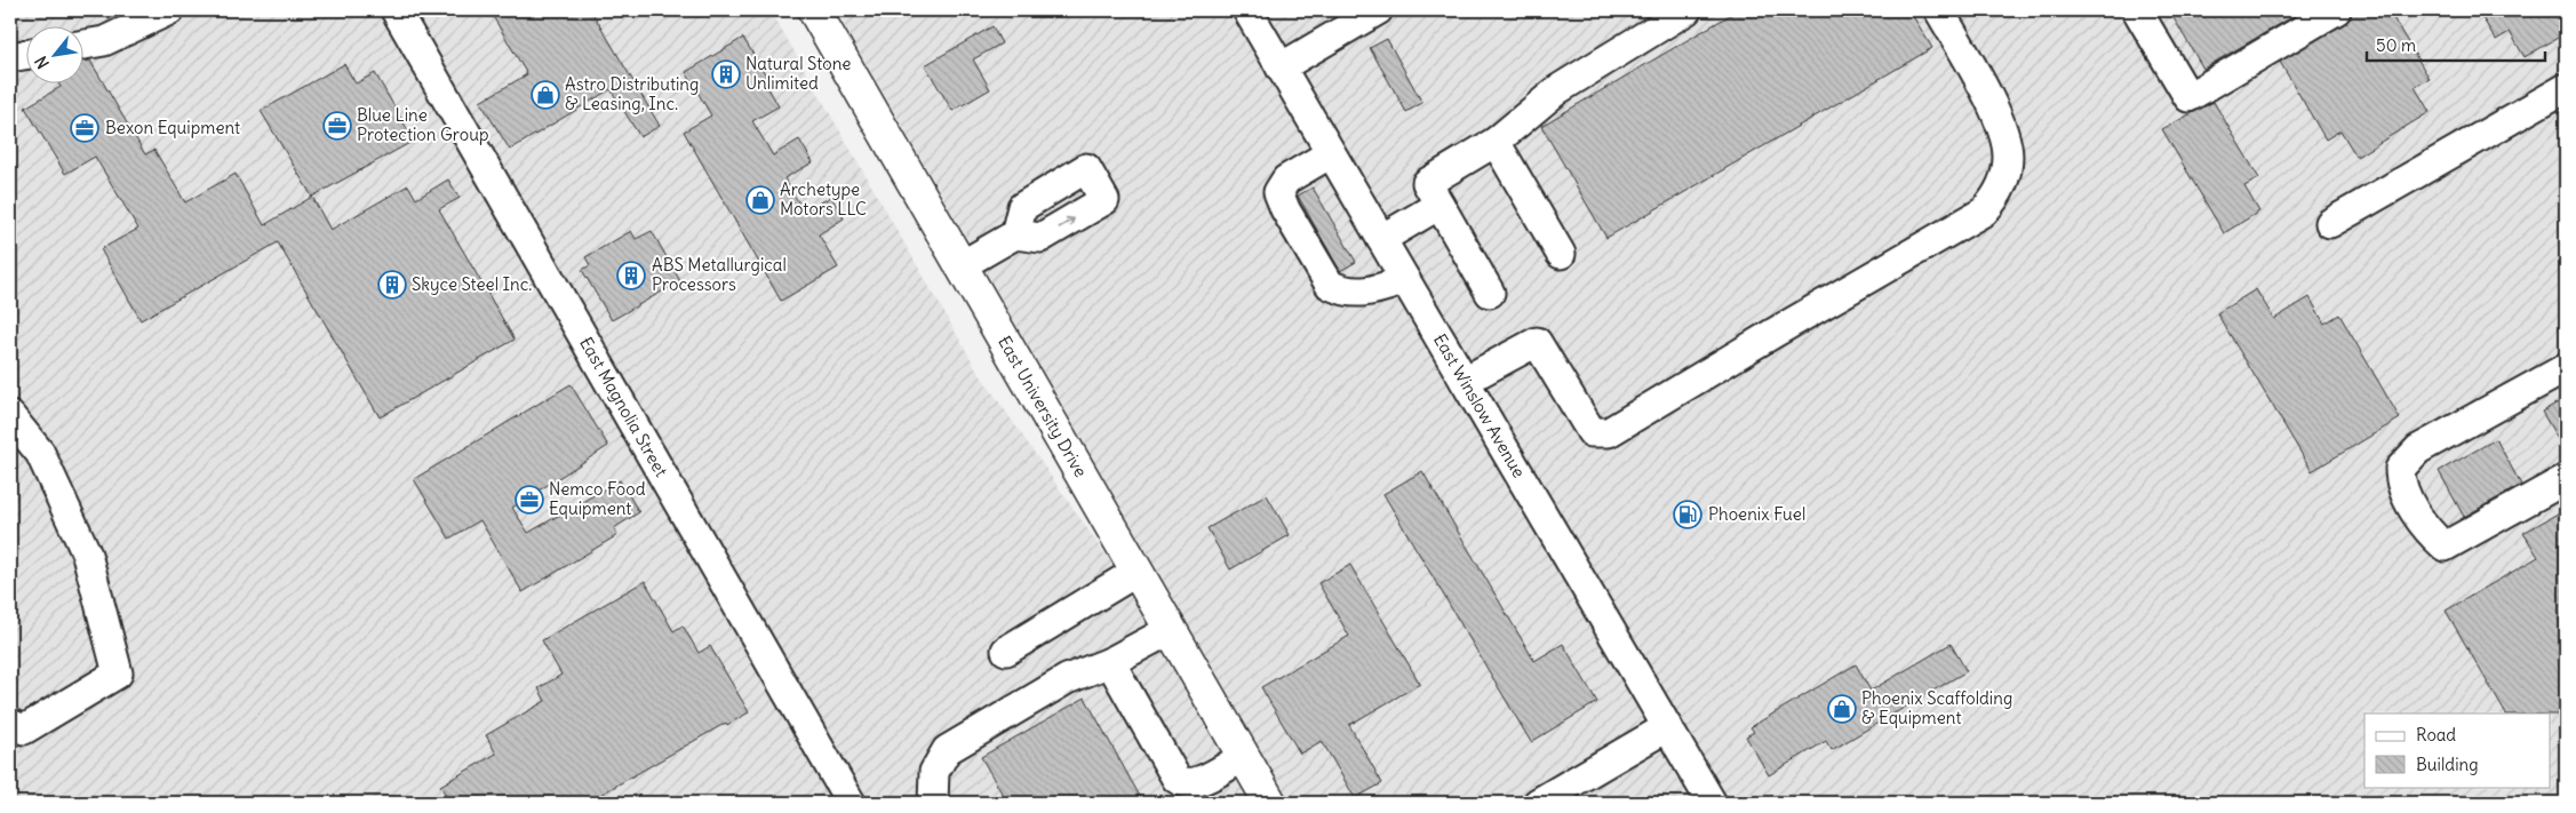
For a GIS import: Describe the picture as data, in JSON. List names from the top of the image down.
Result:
{
  "streets": {
    "main road": ["East University Drive"],
    "street": ["East Magnolia Street", "East Winslow Avenue"]
  },
  "places": {
    "building": ["Natural Stone Unlimited", "ABS Metallurgical Processors", "Skyce Steel Inc."],
    "shop": ["Astro Distributing & Leasing, Inc.", "Archetype Motors LLC", "Phoenix Scaffolding & Equipment"],
    "office": ["Blue Line Protection Group", "Bexon Equipment", "Nemco Food Equipment"],
    "fuel station": ["Phoenix Fuel"]
  },
  "legend": ["Road", "Building"],
  "scale_bar": "50 m",
  "north": "bottom left"
}
